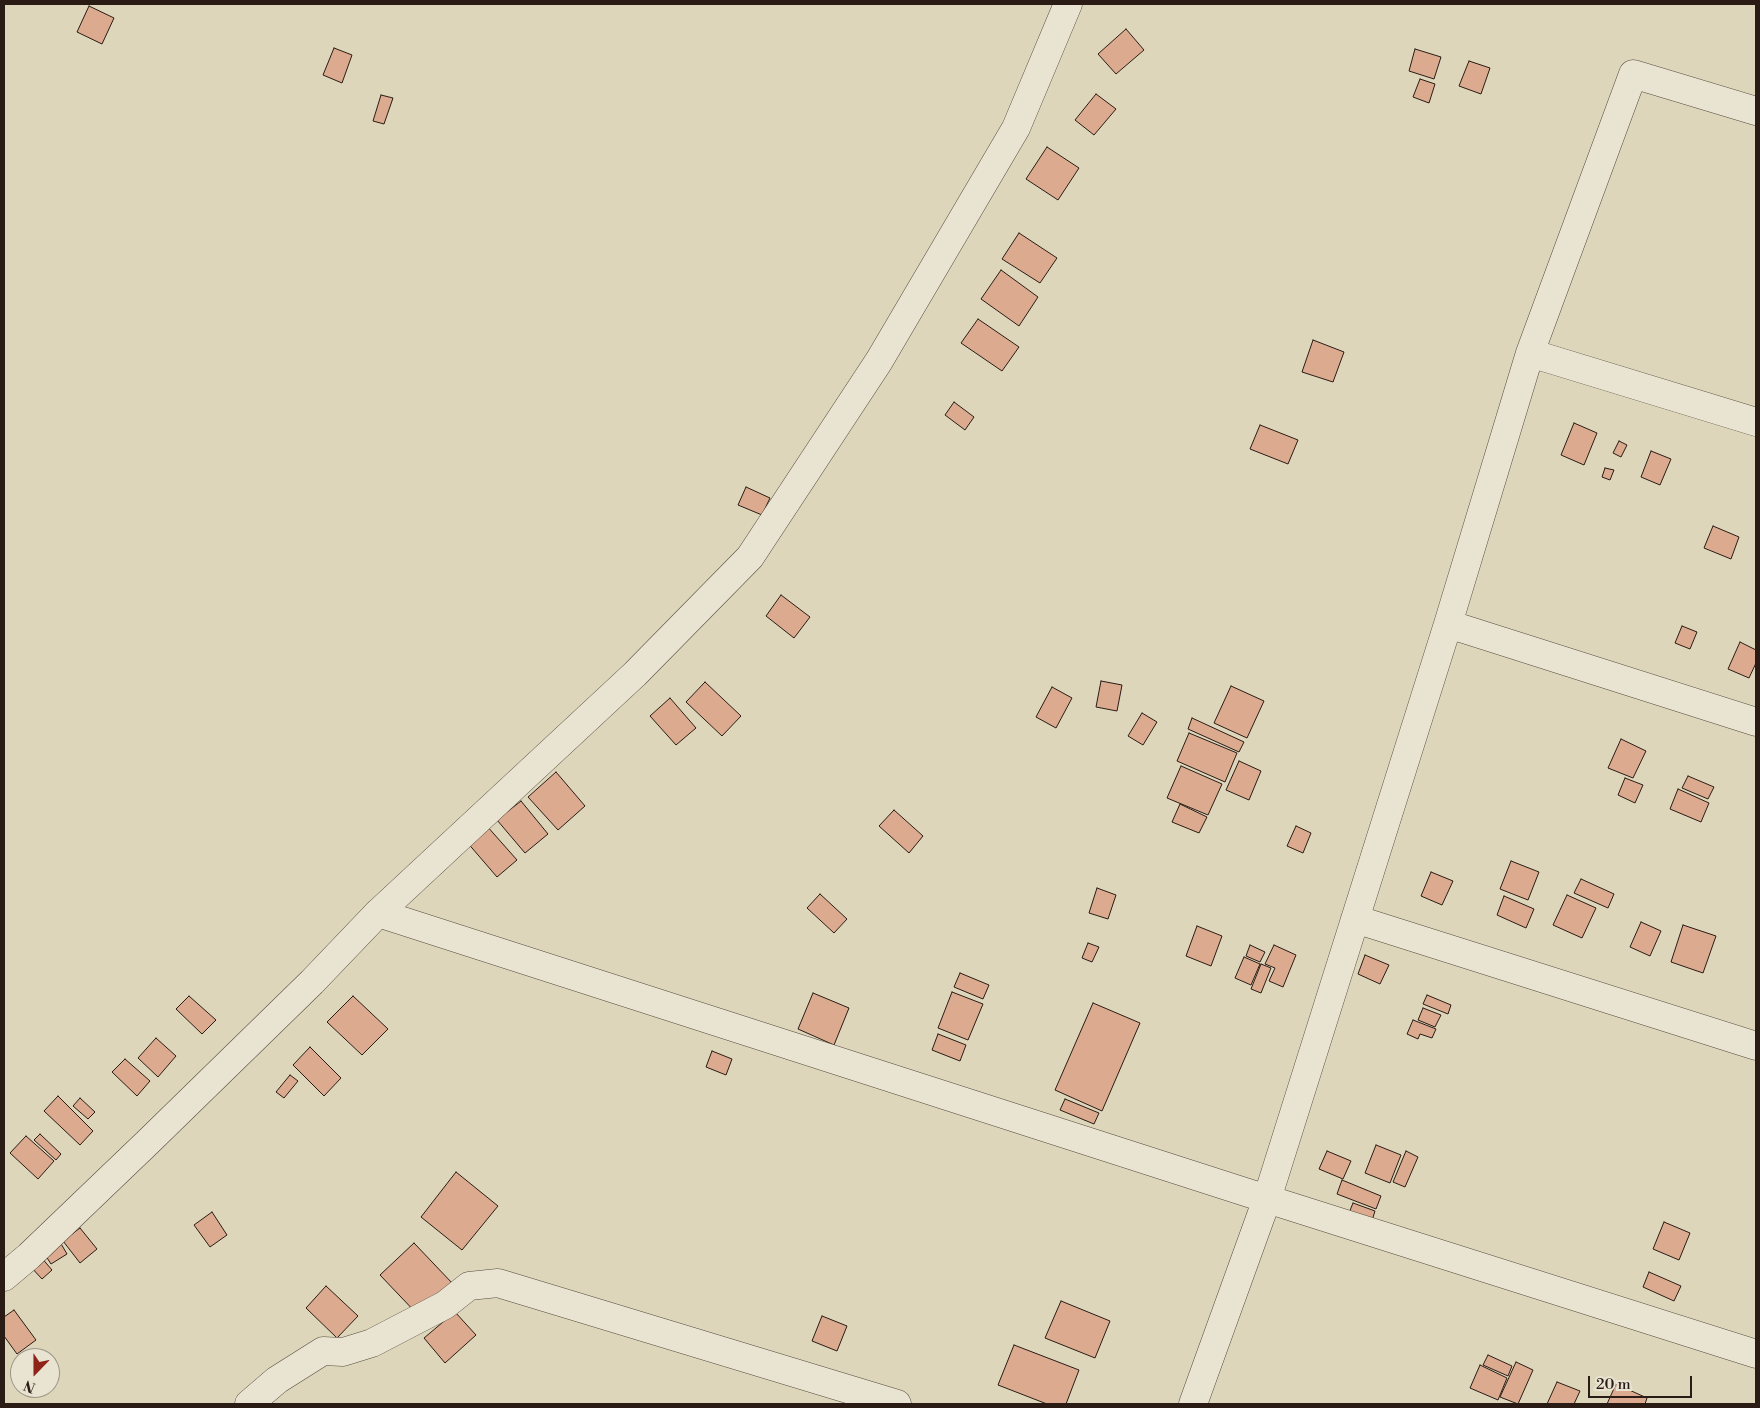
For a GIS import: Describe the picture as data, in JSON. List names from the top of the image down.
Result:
{
  "scale_bar": "20 m",
  "north": "bottom"
}
